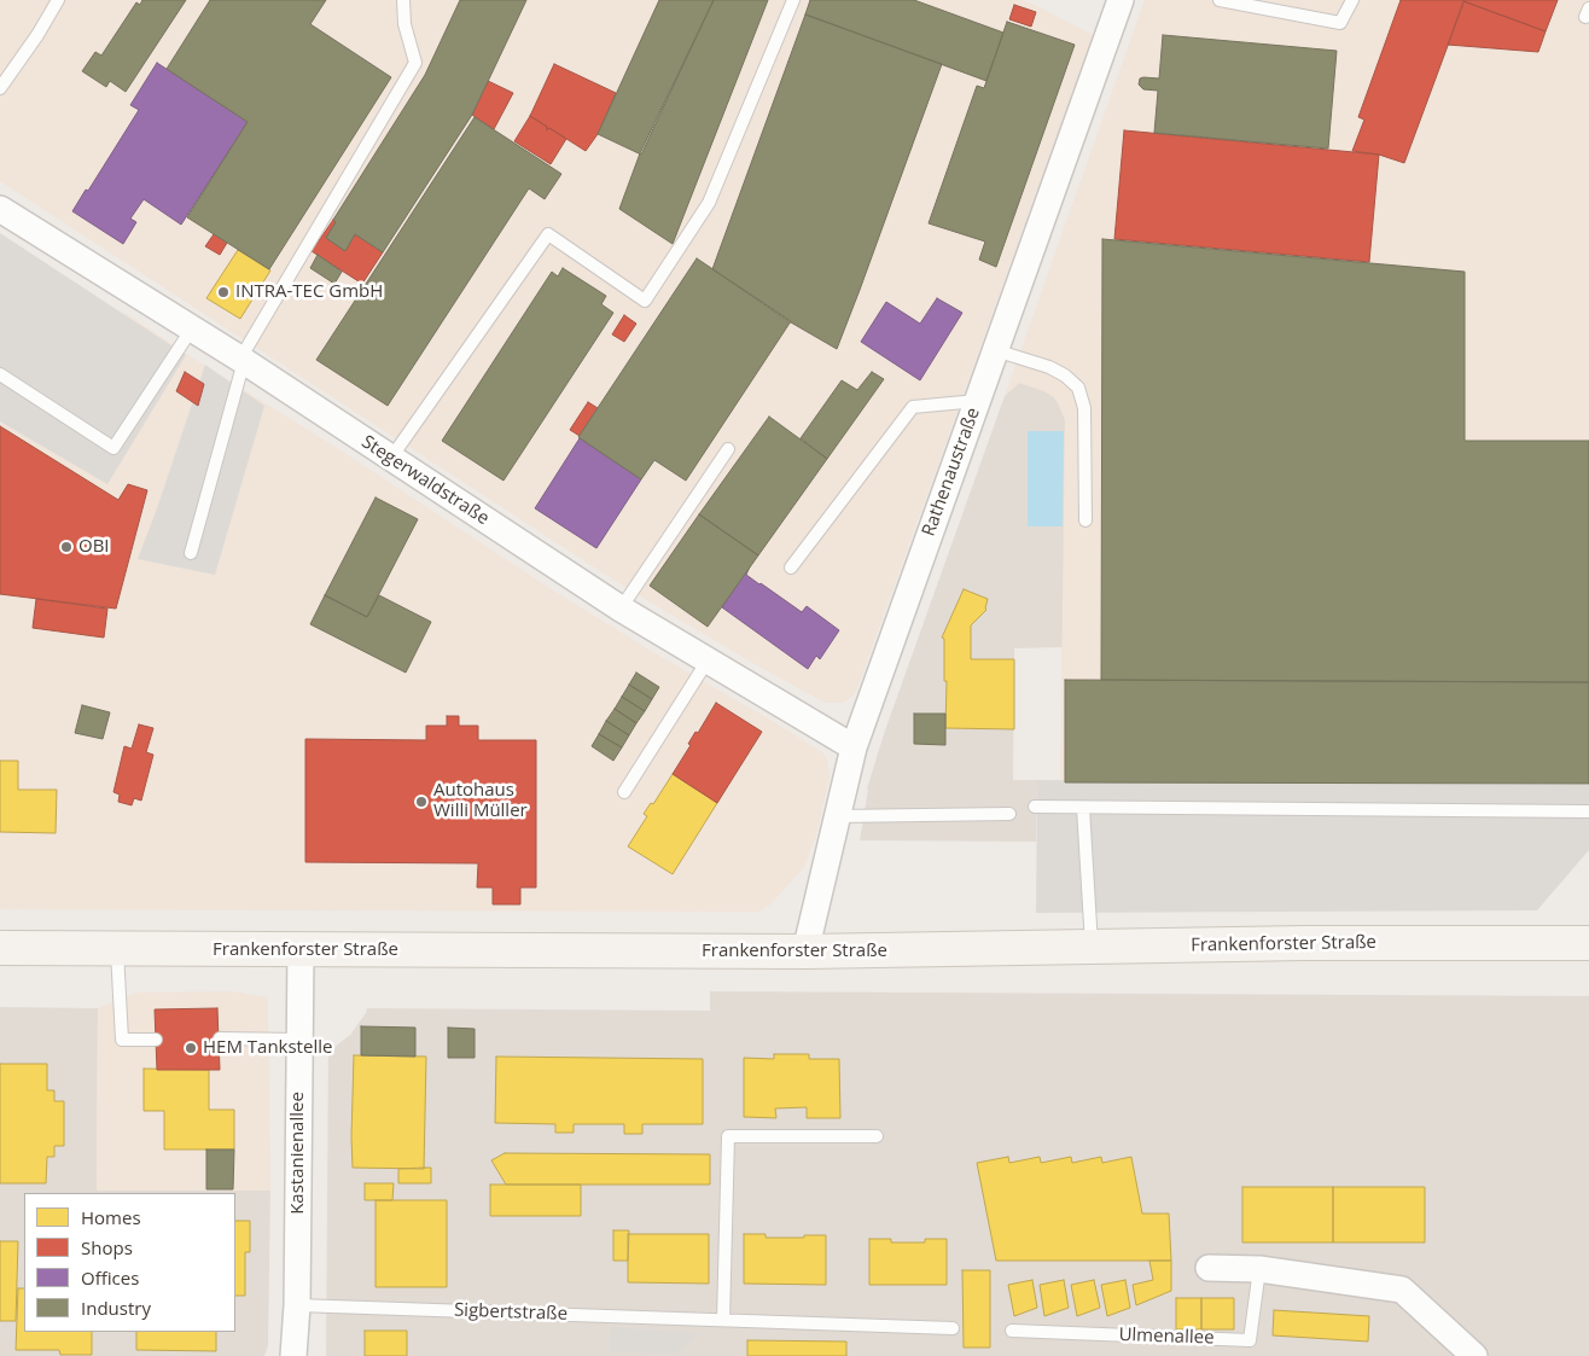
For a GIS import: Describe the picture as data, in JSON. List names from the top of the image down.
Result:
{
  "streets": {
    "main road": ["Frankenforster Straße"],
    "street": ["Rathenaustraße", "Stegerwaldstraße", "Kastanienallee"],
    "lane": ["Sigbertstraße", "Ulmenallee"]
  },
  "crossings": [
    ["Rathenaustraße", "Stegerwaldstraße"],
    ["Rathenaustraße", "Frankenforster Straße"],
    ["Frankenforster Straße", "Kastanienallee"],
    ["Kastanienallee", "Sigbertstraße"]
  ],
  "places": [
    "INTRA-TEC GmbH",
    "OBI",
    "Autohaus Willi Müller",
    "HEM Tankstelle"
  ],
  "legend": [
    "Homes",
    "Shops",
    "Offices",
    "Industry"
  ]
}
